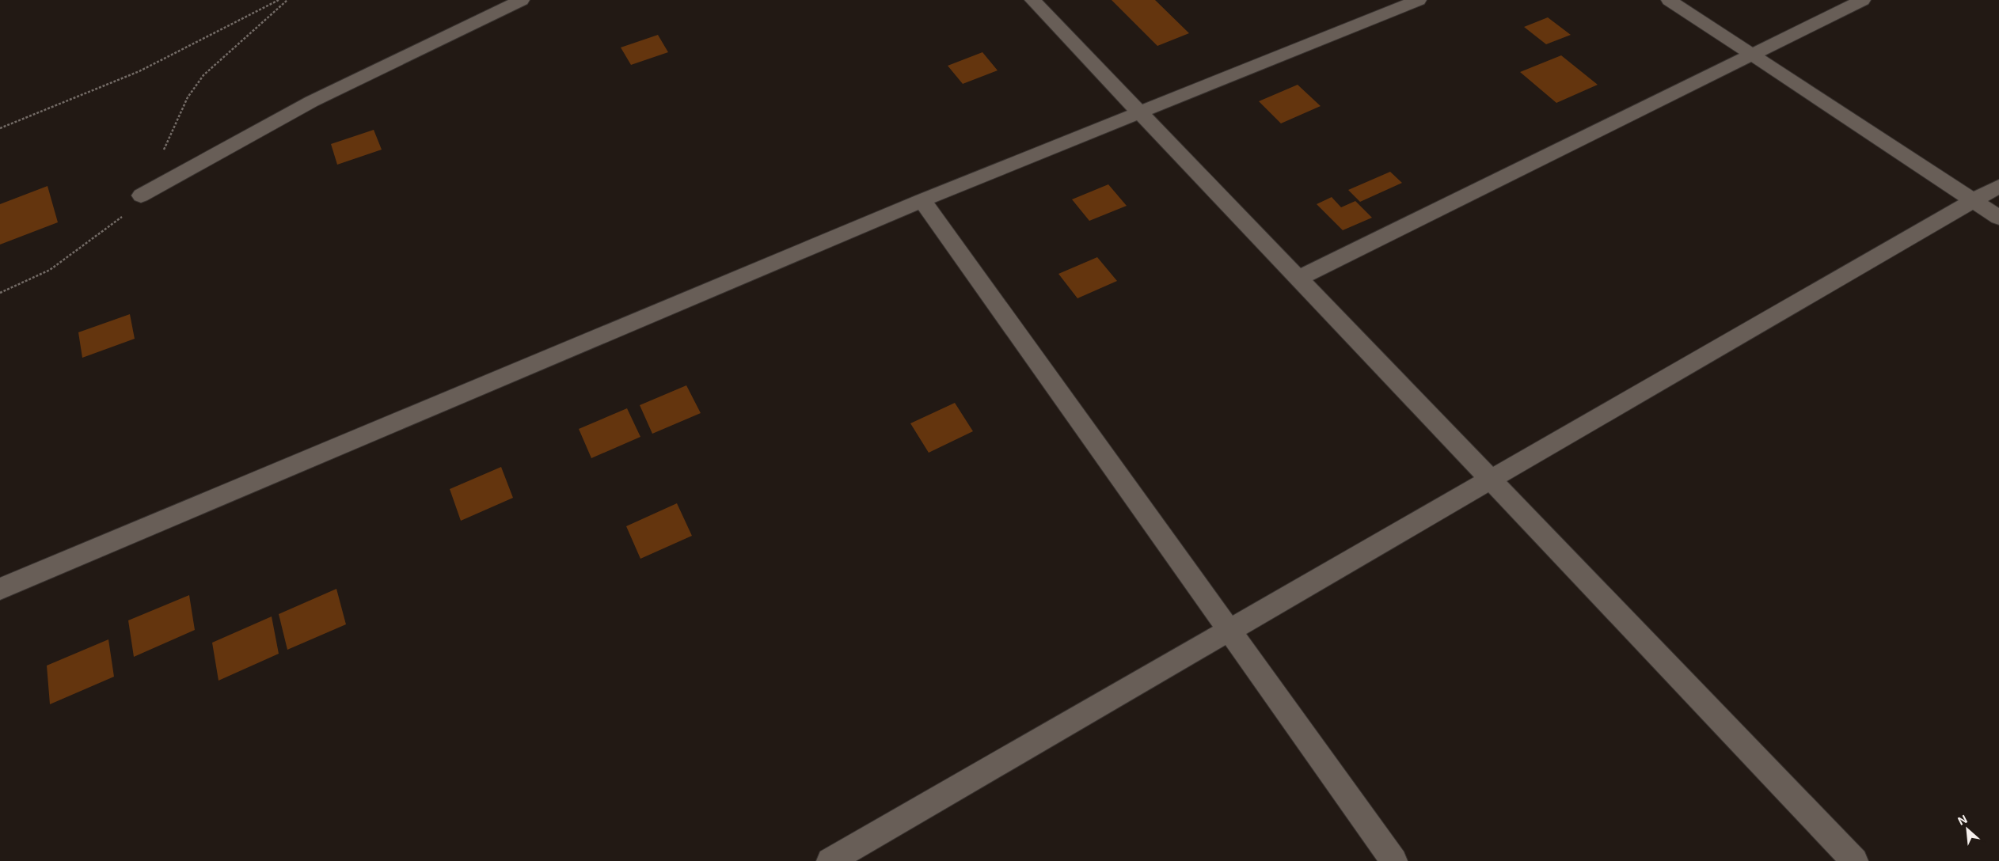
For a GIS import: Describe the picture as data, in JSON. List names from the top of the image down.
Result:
{
  "north": "top left"
}
